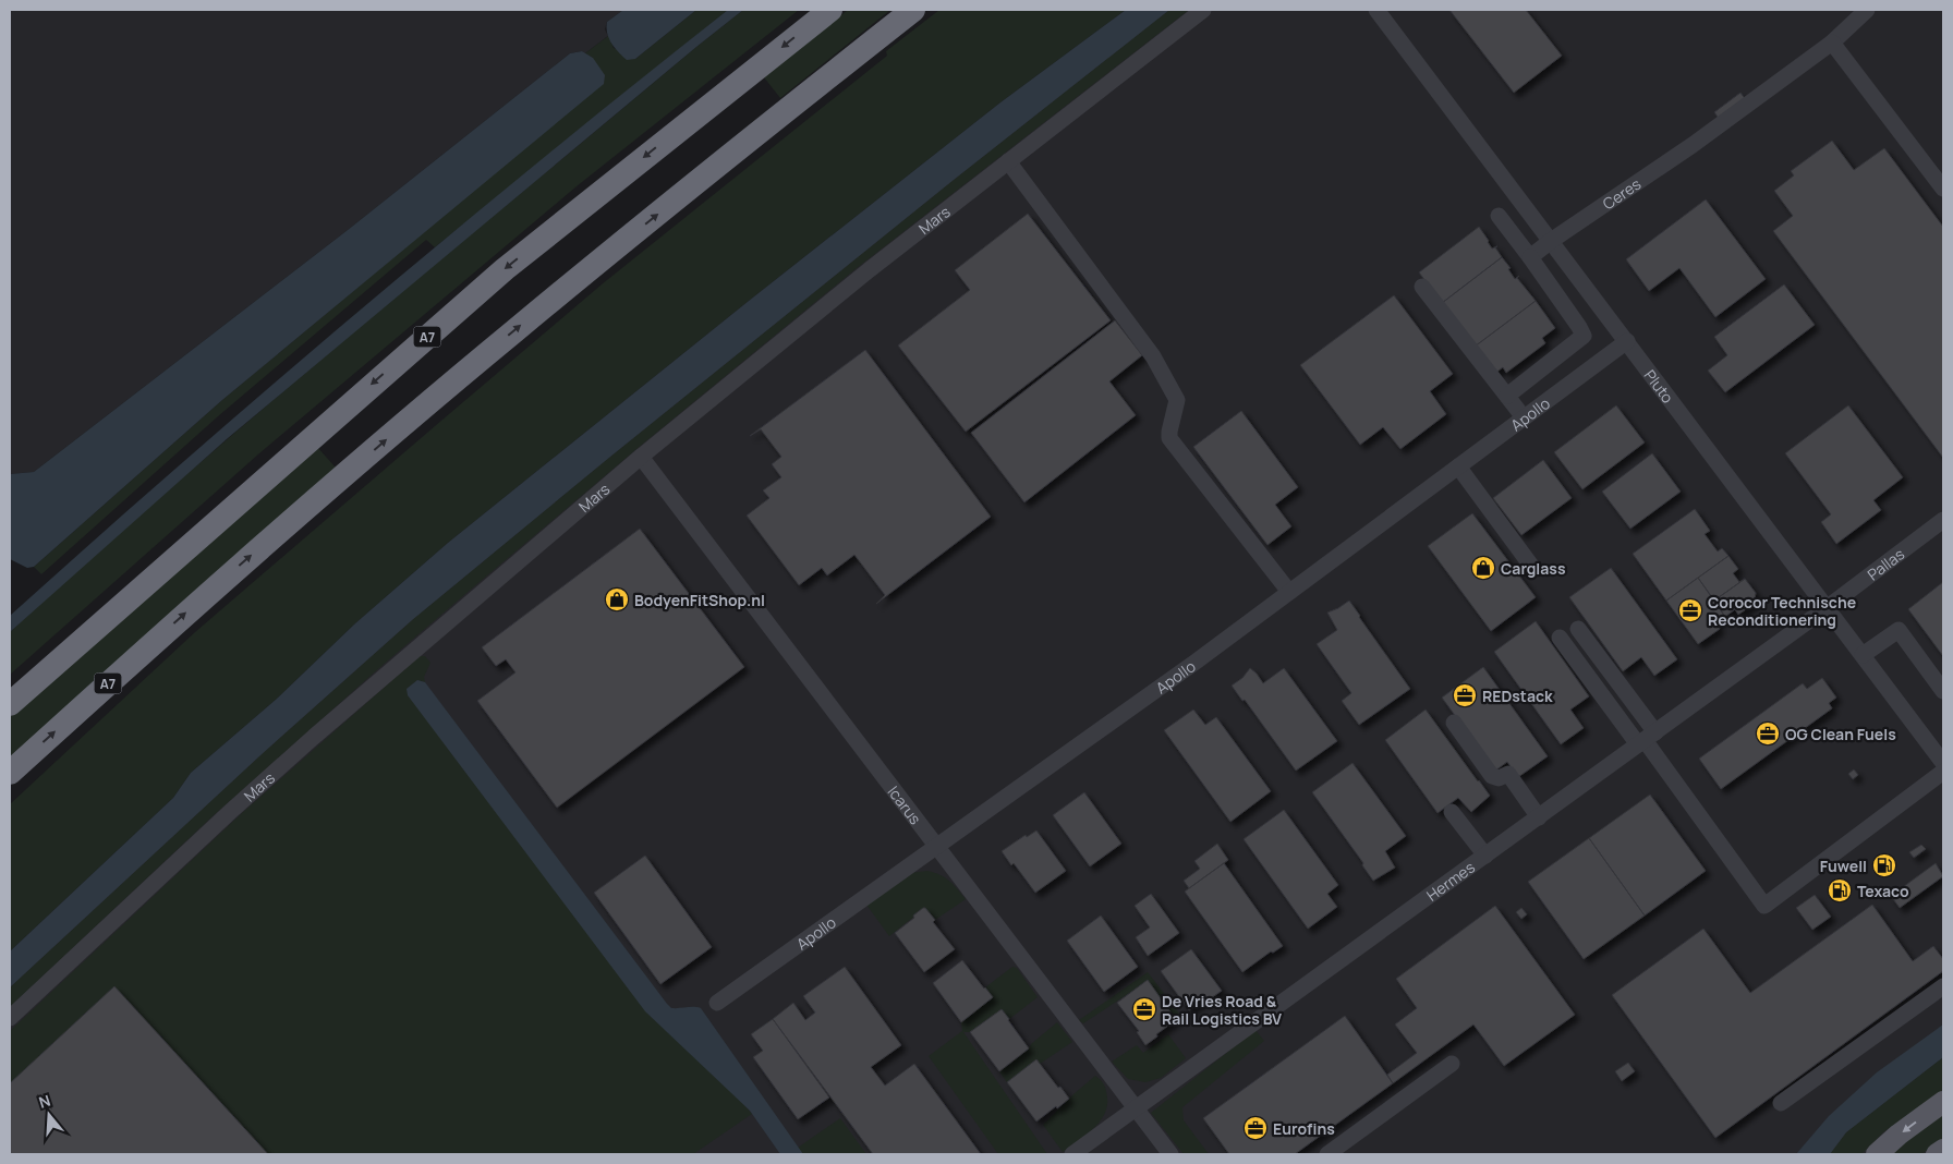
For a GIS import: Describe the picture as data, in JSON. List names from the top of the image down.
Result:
{
  "streets": {
    "highway": ["A7"],
    "street": [
      "Ceres",
      "Mars",
      "Pluto",
      "Apollo",
      "Pallas",
      "Icarus",
      "Hermes"
    ]
  },
  "crossings": [
    ["Ceres", "Pluto"],
    ["Mars", "Icarus"],
    ["Pluto", "Apollo"],
    ["Pluto", "Pallas"],
    ["Pluto", "Hermes"],
    ["Apollo", "Icarus"],
    ["Pallas", "Hermes"],
    ["Icarus", "Hermes"]
  ],
  "places": {
    "shop": ["Carglass", "BodyenFitShop.nl"],
    "office": [
      "Corocor Technische Reconditionering",
      "REDstack",
      "OG Clean Fuels",
      "De Vries Road & Rail Logistics BV",
      "Eurofins"
    ],
    "fuel station": ["Fuwell", "Texaco"]
  },
  "north": "top"
}
